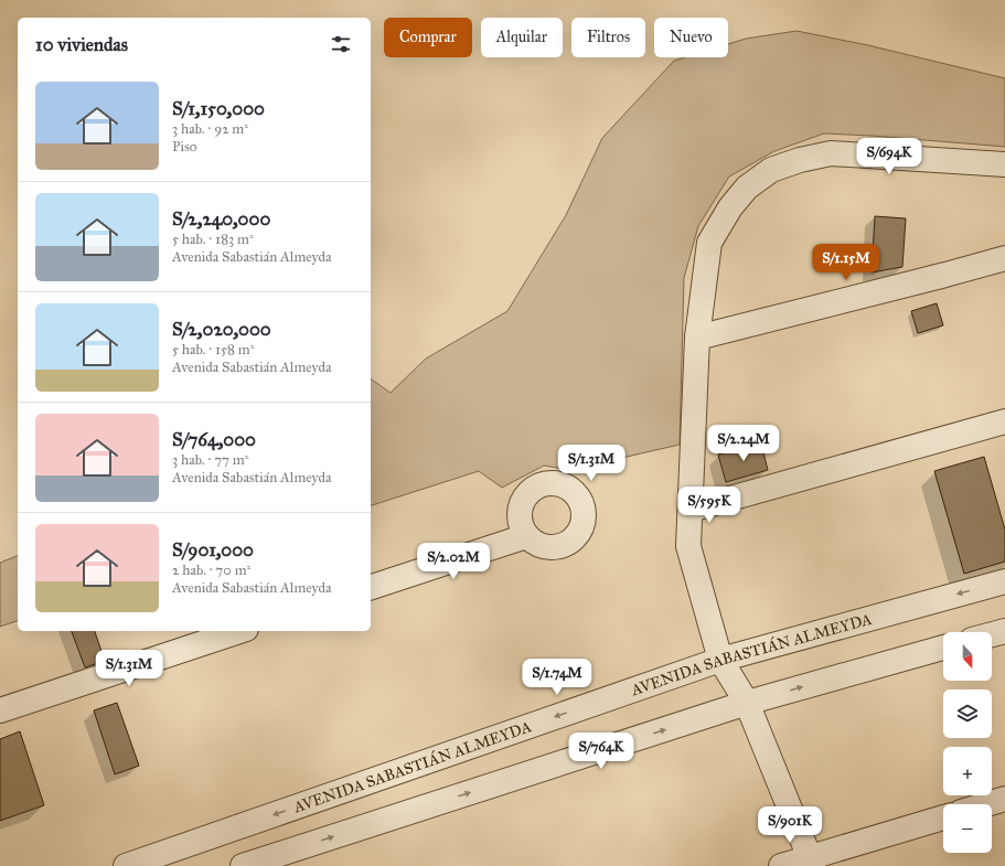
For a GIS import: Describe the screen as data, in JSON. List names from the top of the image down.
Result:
{
  "streets": {
    "street": ["AVENIDA SABASTIÁN ALMEYDA"]
  },
  "north": "bottom",
  "page": {
    "chip": [
      "Comprar",
      "Alquilar",
      "Filtros",
      "Nuevo"
    ],
    "heading": "10 viviendas",
    "list": [
      {
        "name": "S/1,150,000",
        "note": "3 hab. · 92 m² · Piso"
      },
      {
        "name": "S/2,240,000",
        "note": "5 hab. · 183 m² · Avenida Sabastián Almeyda"
      },
      {
        "name": "S/2,020,000",
        "note": "5 hab. · 158 m² · Avenida Sabastián Almeyda"
      },
      {
        "name": "S/764,000",
        "note": "3 hab. · 77 m² · Avenida Sabastián Almeyda"
      },
      {
        "name": "S/901,000",
        "note": "2 hab. · 70 m² · Avenida Sabastián Almeyda"
      }
    ],
    "price": [
      "S/694K",
      "S/1.15M",
      "S/2.24M",
      "S/1.31M",
      "S/595K",
      "S/2.02M",
      "S/1.31M",
      "S/1.74M",
      "S/764K",
      "S/901K"
    ],
    "map_buttons": ["+", "−"]
  }
}
